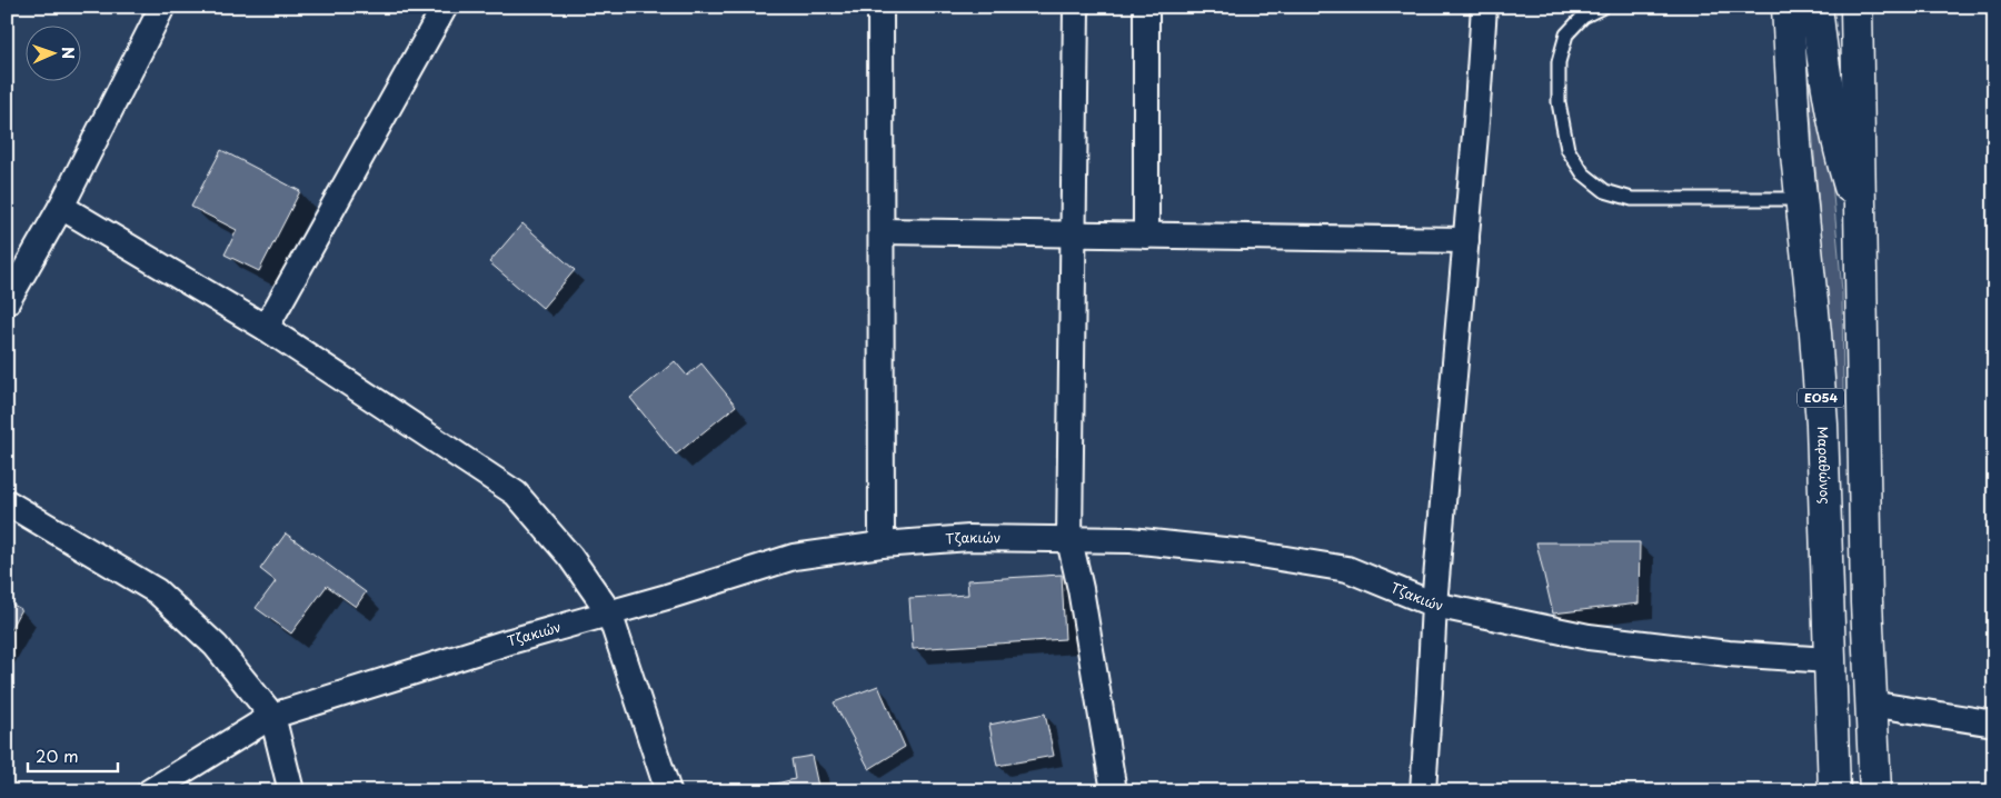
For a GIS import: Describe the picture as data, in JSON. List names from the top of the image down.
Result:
{
  "streets": {
    "main road": ["ΕΟ54", "Μαραθώνος"],
    "street": ["Τζακιών"]
  },
  "crossings": [
    ["Μαραθώνος", "Τζακιών"]
  ],
  "scale_bar": "20 m",
  "north": "right"
}
